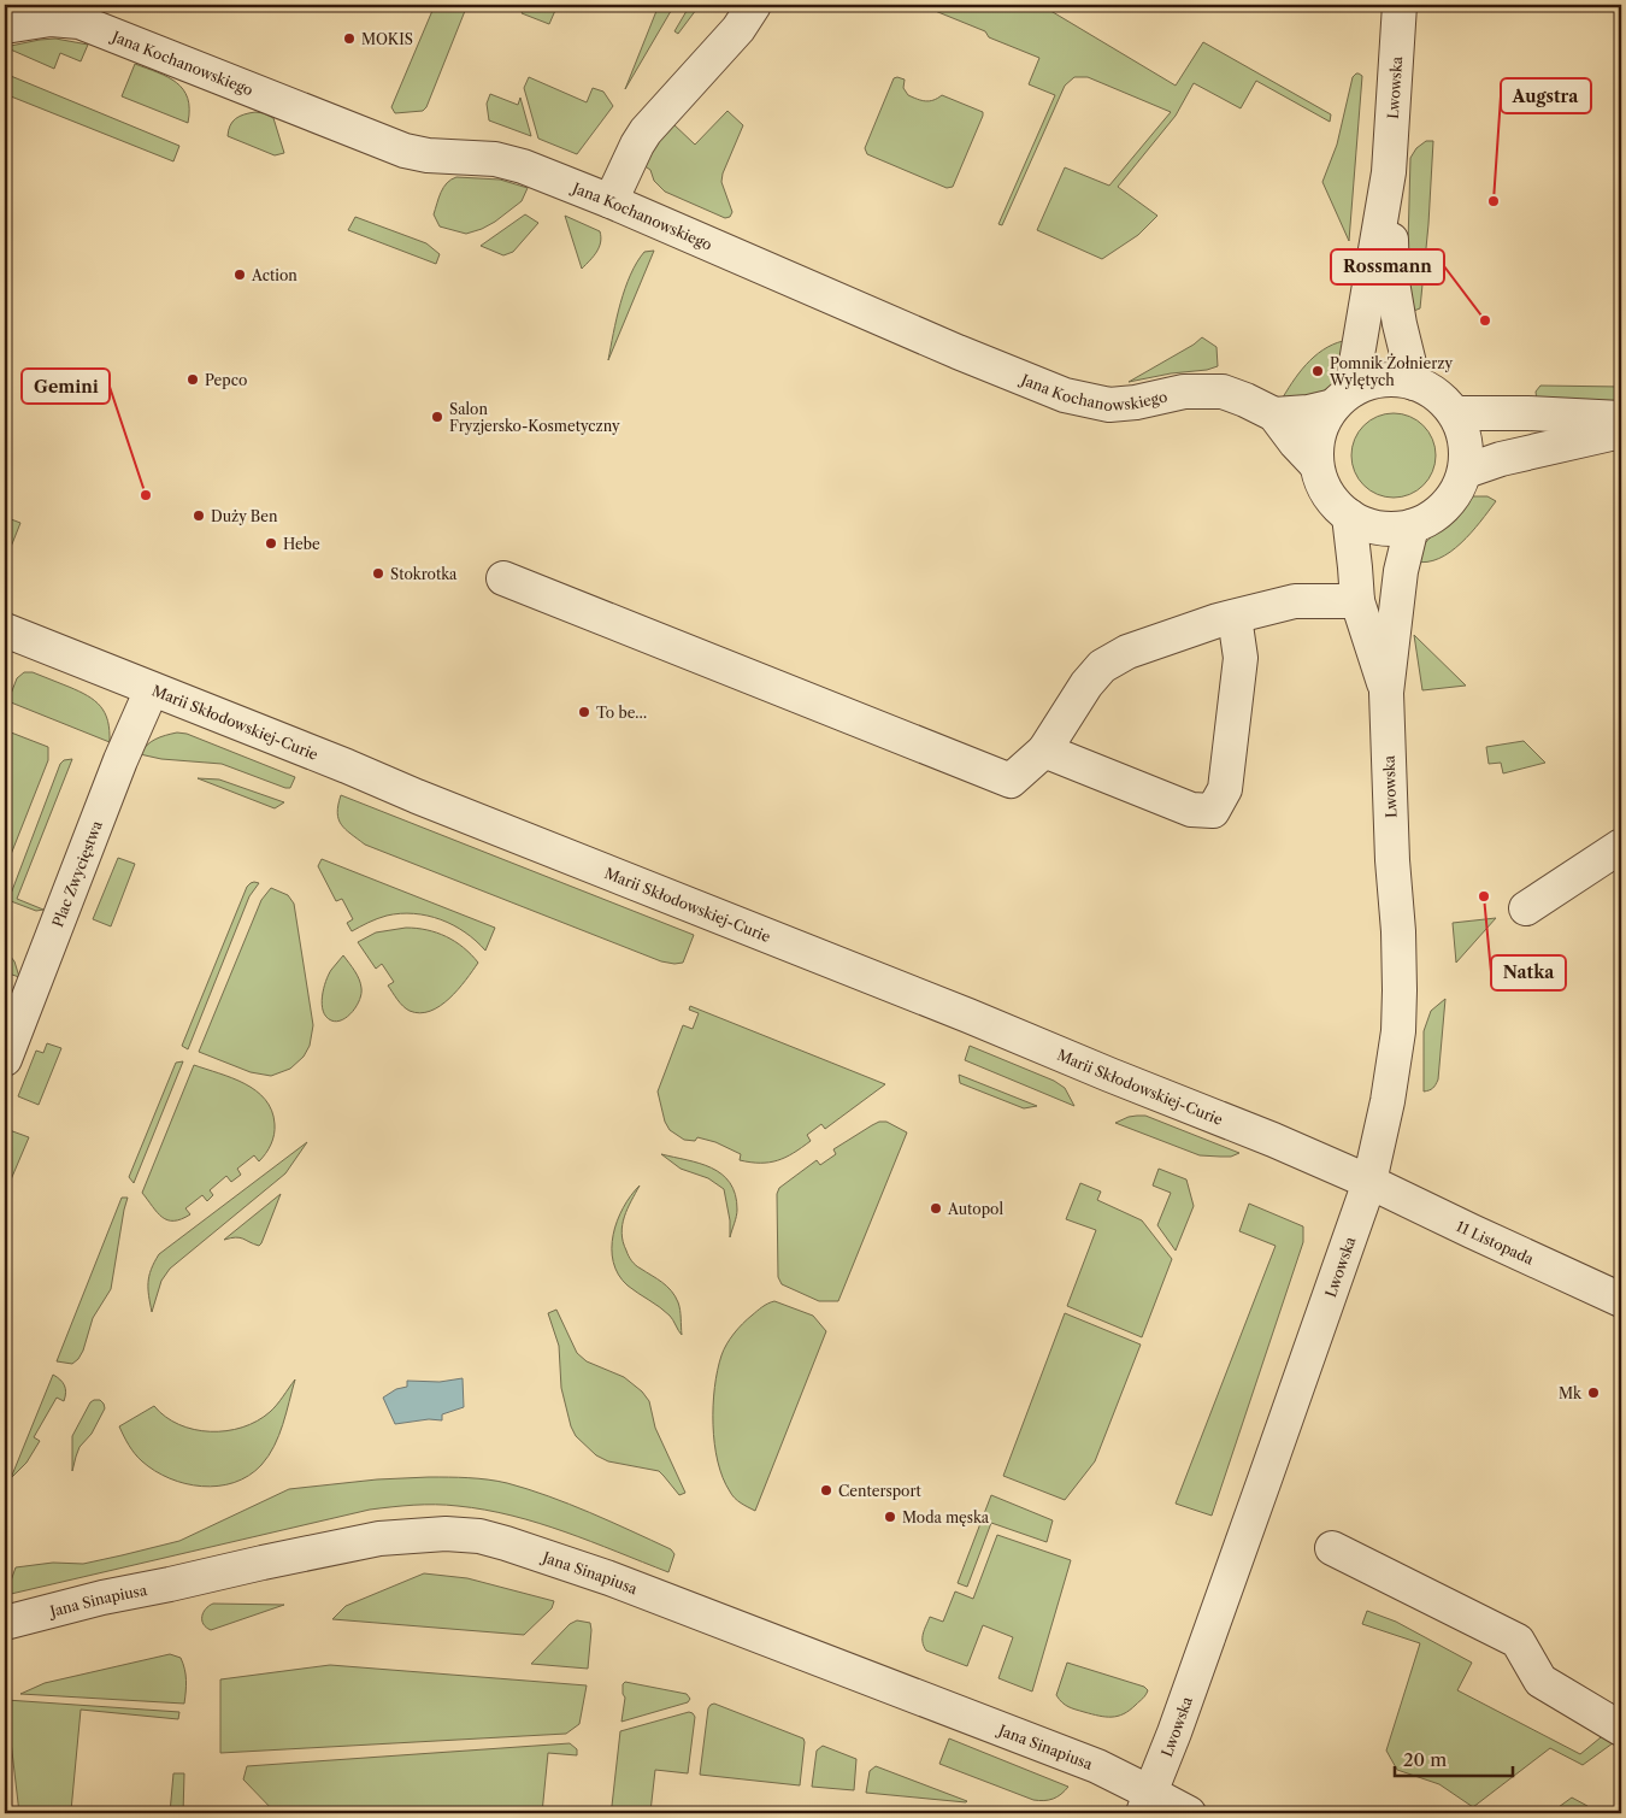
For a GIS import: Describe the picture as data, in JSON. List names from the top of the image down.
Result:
{
  "streets": {
    "street": [
      "Jana Kochanowskiego",
      "Lwowska",
      "Marii Skłodowskiej-Curie",
      "Plac Zwycięstwa",
      "11 Listopada",
      "Jana Sinapiusa"
    ]
  },
  "crossings": [
    ["Jana Kochanowskiego", "Lwowska"],
    ["Lwowska", "Marii Skłodowskiej-Curie"],
    ["Lwowska", "11 Listopada"],
    ["Lwowska", "Jana Sinapiusa"],
    ["Marii Skłodowskiej-Curie", "Plac Zwycięstwa"],
    ["Marii Skłodowskiej-Curie", "11 Listopada"]
  ],
  "places": [
    "MOKIS",
    "Augstra",
    "Action",
    "Rossmann",
    "Pomnik Żołnierzy Wylętych",
    "Pepco",
    "Salon Fryzjersko-Kosmetyczny",
    "Gemini",
    "Duży Ben",
    "Hebe",
    "Stokrotka",
    "To be…",
    "Natka",
    "Autopol",
    "Mk",
    "Centersport",
    "Moda męska"
  ],
  "scale_bar": "20 m"
}
